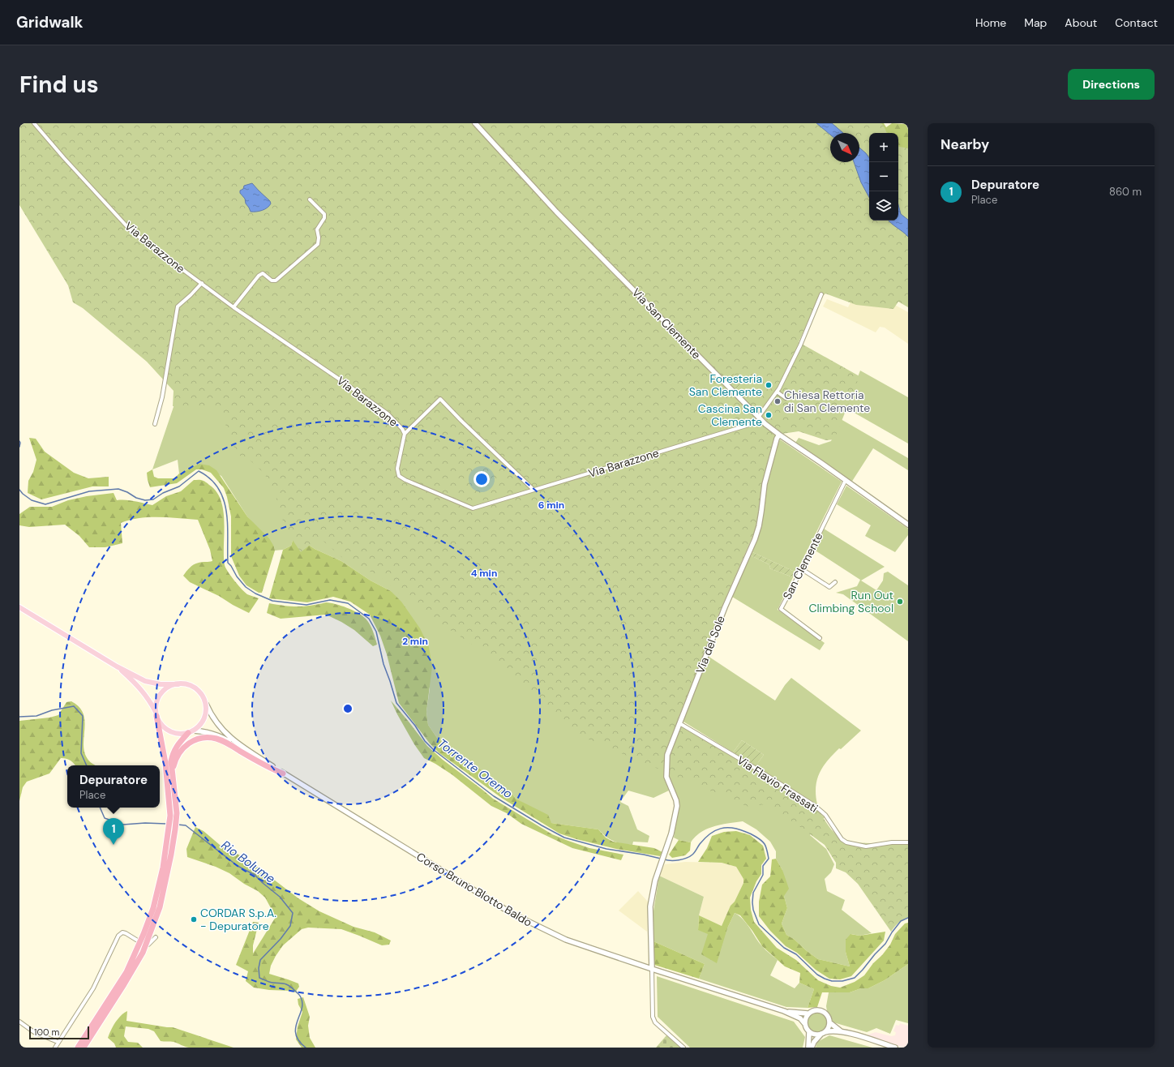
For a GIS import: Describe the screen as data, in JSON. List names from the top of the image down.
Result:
{
  "streets": {
    "street": [
      "Via Barazzone",
      "Via San Clemente",
      "San Clemente",
      "Via del Sole",
      "Via Flavio Frassati",
      "Corso Bruno Blotto Baldo"
    ]
  },
  "crossings": [
    ["Via Barazzone", "Via San Clemente"],
    ["Via San Clemente", "San Clemente"],
    ["Via San Clemente", "Via del Sole"],
    ["Via del Sole", "Via Flavio Frassati"],
    ["Via del Sole", "Corso Bruno Blotto Baldo"]
  ],
  "water": ["Torrente Oremo", "Rio Bolume"],
  "places": [
    "Foresteria San Clemente",
    "Chiesa Rettoria di San Clemente",
    "Cascina San Clemente",
    "Run Out Climbing School",
    "CORDAR S.p.A. - Depuratore"
  ],
  "scale_bar": "100 m",
  "north": "bottom right",
  "page": {
    "header": "Gridwalk",
    "nav": [
      "Home",
      "Map",
      "About",
      "Contact"
    ],
    "buttons": "Directions",
    "title": "Find us",
    "heading": "Nearby",
    "map_buttons": ["+", "−"],
    "list": [
      {
        "mark": "1",
        "name": "Depuratore",
        "note": "Place",
        "value": "860 m"
      }
    ],
    "popup": ["Depuratore", "Place"],
    "pins": "1",
    "scale": "100 m"
  },
  "rings": ["6 min", "4 min", "2 min"]
}
